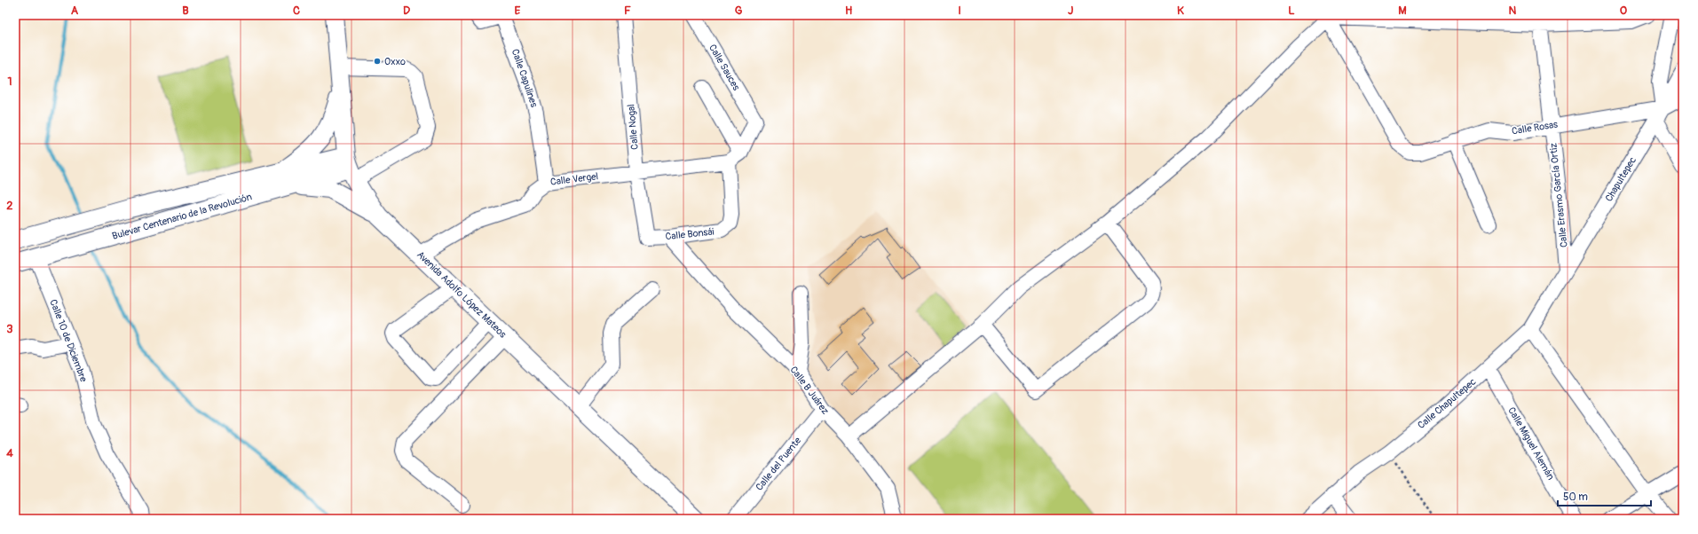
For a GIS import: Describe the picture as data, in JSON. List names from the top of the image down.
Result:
{
  "streets": {
    "main road": ["Bulevar Centenario de la Revolución", "Avenida Adolfo López Mateos"],
    "street": [
      "Calle Sauces",
      "Calle Capulines",
      "Calle Nogal",
      "Calle Rosas",
      "Calle Vergel",
      "Chapultepec",
      "Calle Erasmo García Ortiz",
      "Calle Bonsái",
      "Calle 10 de Diciembre",
      "Calle B Juárez",
      "Calle Chapultepec",
      "Calle Miguel Alemán",
      "Calle del Puente"
    ]
  },
  "crossings": [
    ["Calle Sauces", "Calle Vergel"],
    ["Calle Sauces", "Calle Bonsái"],
    ["Calle Capulines", "Calle Vergel"],
    ["Calle Nogal", "Calle Vergel"],
    ["Calle Nogal", "Calle Bonsái"],
    ["Calle Rosas", "Chapultepec"],
    ["Calle Rosas", "Calle Erasmo García Ortiz"],
    ["Calle Vergel", "Calle Bonsái"],
    ["Calle Vergel", "Avenida Adolfo López Mateos"],
    ["Chapultepec", "Calle Erasmo García Ortiz"],
    ["Chapultepec", "Calle Chapultepec"],
    ["Calle Erasmo García Ortiz", "Calle Chapultepec"],
    ["Bulevar Centenario de la Revolución", "Avenida Adolfo López Mateos"],
    ["Bulevar Centenario de la Revolución", "Calle 10 de Diciembre"],
    ["Calle Bonsái", "Calle B Juárez"],
    ["Calle B Juárez", "Calle del Puente"],
    ["Calle Chapultepec", "Calle Miguel Alemán"]
  ],
  "places": ["Oxxo"],
  "scale_bar": "50 m",
  "grid": {
    "columns": [
      "A",
      "B",
      "C",
      "D",
      "E",
      "F",
      "G",
      "H",
      "I",
      "J",
      "K",
      "L",
      "M",
      "N",
      "O"
    ],
    "rows": [
      "1",
      "2",
      "3",
      "4"
    ]
  }
}
